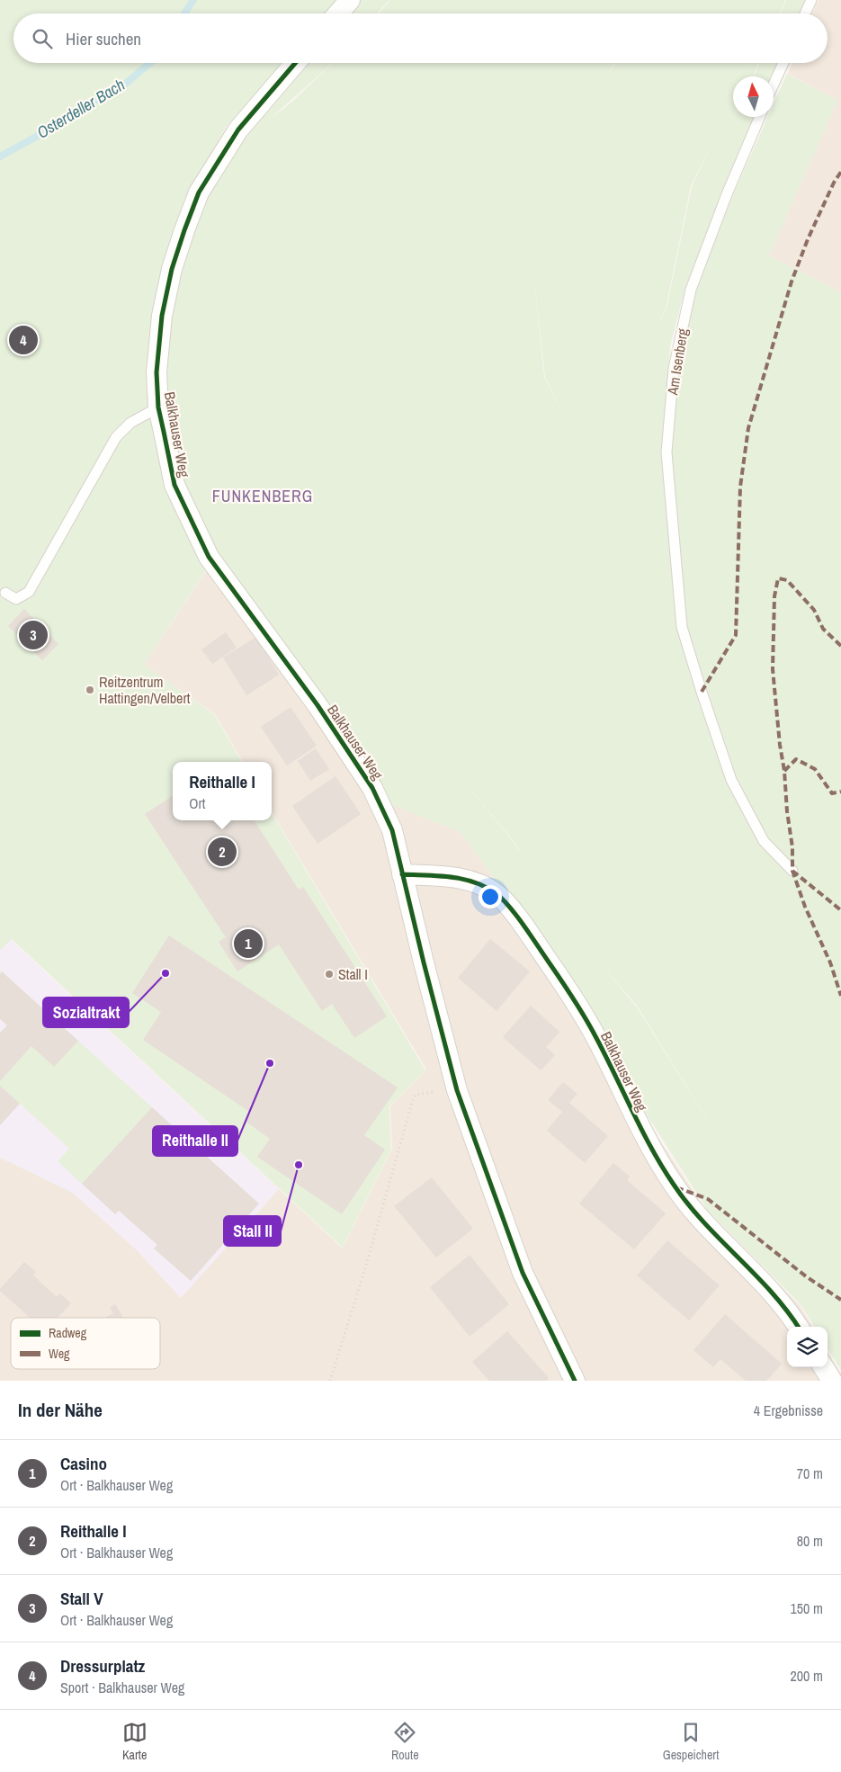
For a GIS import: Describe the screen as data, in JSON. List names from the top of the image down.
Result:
{
  "streets": {
    "street": ["Balkhauser Weg"],
    "lane": ["Am Isenberg"]
  },
  "districts": ["FUNKENBERG"],
  "water": ["Osterdeller Bach"],
  "places": [
    "Reitzentrum Hattingen/Velbert",
    "Sozialtrakt",
    "Stall I",
    "Reithalle II",
    "Stall II"
  ],
  "legend": ["Radweg", "Weg"],
  "north": "top",
  "page": {
    "search": "Hier suchen",
    "pins": [
      "4",
      "3",
      "2",
      "1"
    ],
    "popup": ["Reithalle I", "Ort"],
    "heading": ["In der Nähe", "4 Ergebnisse"],
    "list": [
      {
        "mark": "1",
        "name": "Casino",
        "note": "Ort · Balkhauser Weg",
        "value": "70 m"
      },
      {
        "mark": "2",
        "name": "Reithalle I",
        "note": "Ort · Balkhauser Weg",
        "value": "80 m"
      },
      {
        "mark": "3",
        "name": "Stall V",
        "note": "Ort · Balkhauser Weg",
        "value": "150 m"
      },
      {
        "mark": "4",
        "name": "Dressurplatz",
        "note": "Sport · Balkhauser Weg",
        "value": "200 m"
      }
    ],
    "nav": ["Karte", "Route", "Gespeichert"]
  }
}
